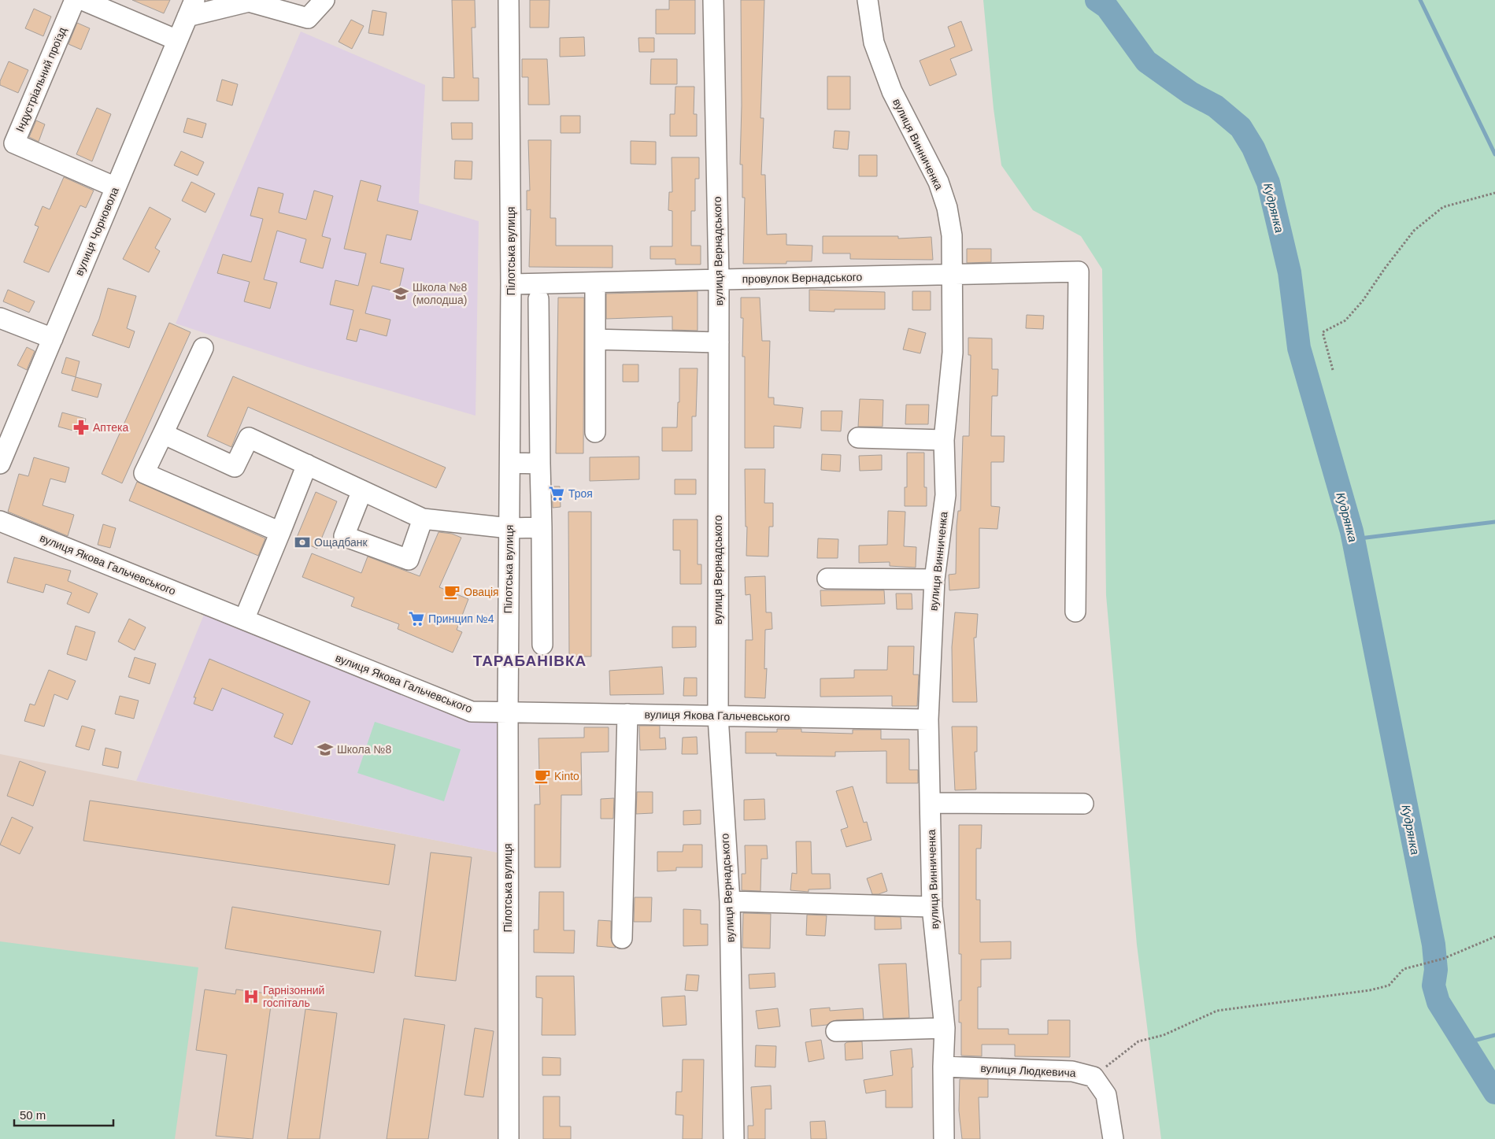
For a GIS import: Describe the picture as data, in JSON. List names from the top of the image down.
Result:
{
  "streets": {
    "street": [
      "Індустріальний проїзд",
      "вулиця Винниченка",
      "вулиця Чорновола",
      "Пілотська вулиця",
      "вулиця Вернадського",
      "провулок Вернадського",
      "вулиця Якова Гальчевського",
      "вулиця Людкевича"
    ]
  },
  "crossings": [
    ["Індустріальний проїзд", "вулиця Чорновола"],
    ["вулиця Винниченка", "провулок Вернадського"],
    ["вулиця Винниченка", "вулиця Якова Гальчевського"],
    ["вулиця Винниченка", "вулиця Людкевича"],
    ["Пілотська вулиця", "провулок Вернадського"],
    ["Пілотська вулиця", "вулиця Якова Гальчевського"],
    ["вулиця Вернадського", "провулок Вернадського"],
    ["вулиця Вернадського", "вулиця Якова Гальчевського"]
  ],
  "districts": ["ТАРАБАНІВКА"],
  "water": ["Кудрянка"],
  "places": {
    "school or university": ["Школа №8 (молодша)", "Школа №8"],
    "pharmacy": ["Аптека"],
    "supermarket": ["Троя", "Принцип №4"],
    "bank": ["Ощадбанк"],
    "cafe": ["Овація", "Kinto"],
    "hospital": ["Гарнізонний госпіталь"]
  },
  "scale_bar": "50 m"
}
